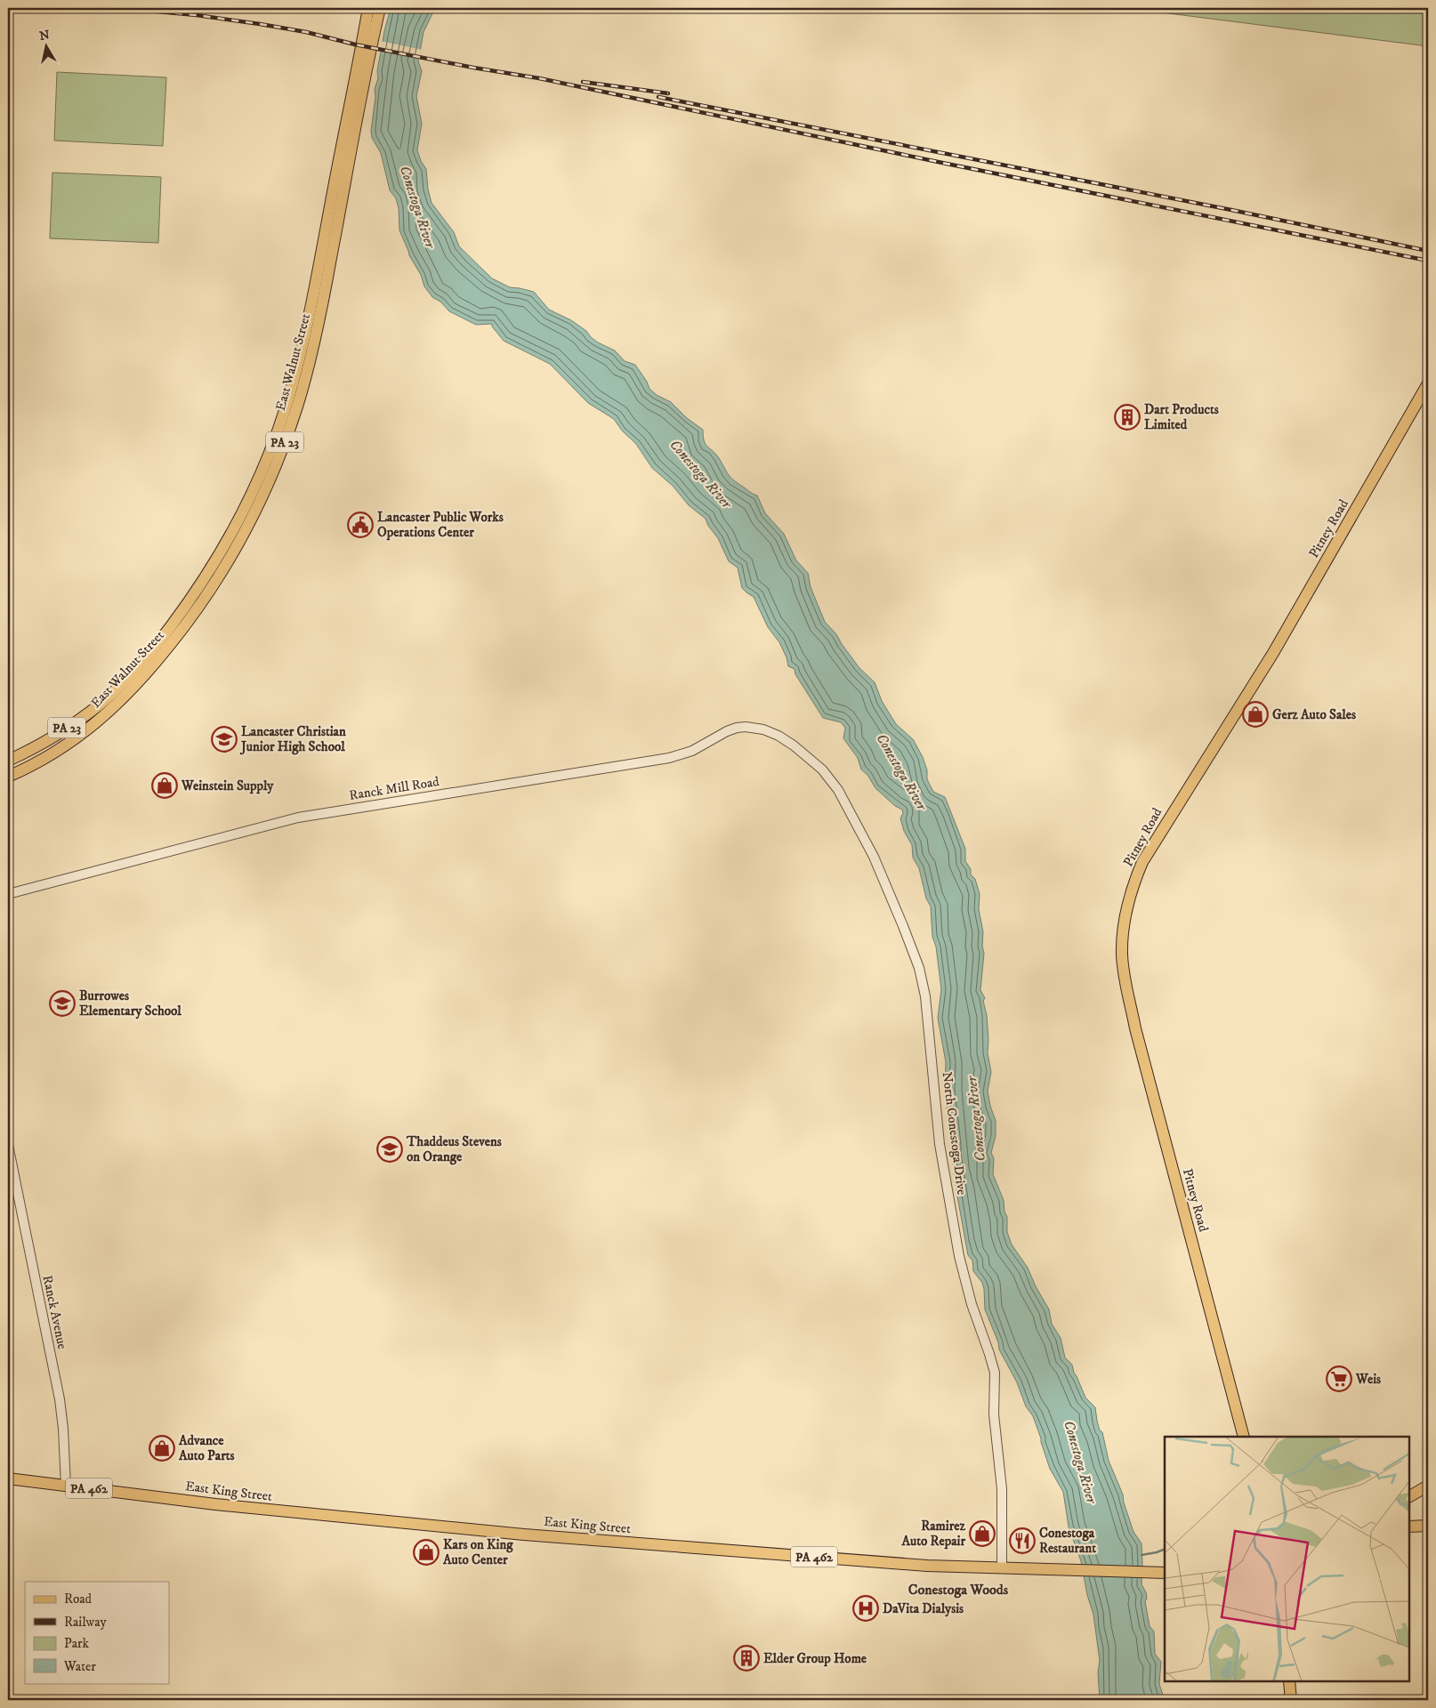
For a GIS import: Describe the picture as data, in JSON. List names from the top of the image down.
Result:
{
  "streets": {
    "main road": [
      "East Walnut Street",
      "PA 23",
      "Pitney Road",
      "PA 462",
      "East King Street"
    ],
    "street": ["Ranck Mill Road", "North Conestoga Drive", "Ranck Avenue"]
  },
  "crossings": [
    ["Ranck Mill Road", "North Conestoga Drive"],
    ["North Conestoga Drive", "East King Street"],
    ["Ranck Avenue", "East King Street"]
  ],
  "districts": ["Conestoga Woods"],
  "water": ["Conestoga River"],
  "places": {
    "building": ["Dart Products Limited", "Elder Group Home"],
    "public building": ["Lancaster Public Works Operations Center"],
    "shop": [
      "Gerz Auto Sales",
      "Weinstein Supply",
      "Advance Auto Parts",
      "Ramirez Auto Repair",
      "Kars on King Auto Center"
    ],
    "school or university": ["Lancaster Christian Junior High School", "Burrowes Elementary School", "Thaddeus Stevens on Orange"],
    "supermarket": ["Weis"],
    "restaurant": ["Conestoga Restaurant"],
    "hospital": ["DaVita Dialysis"]
  },
  "legend": [
    "Road",
    "Railway",
    "Park",
    "Water"
  ],
  "north": "top"
}
